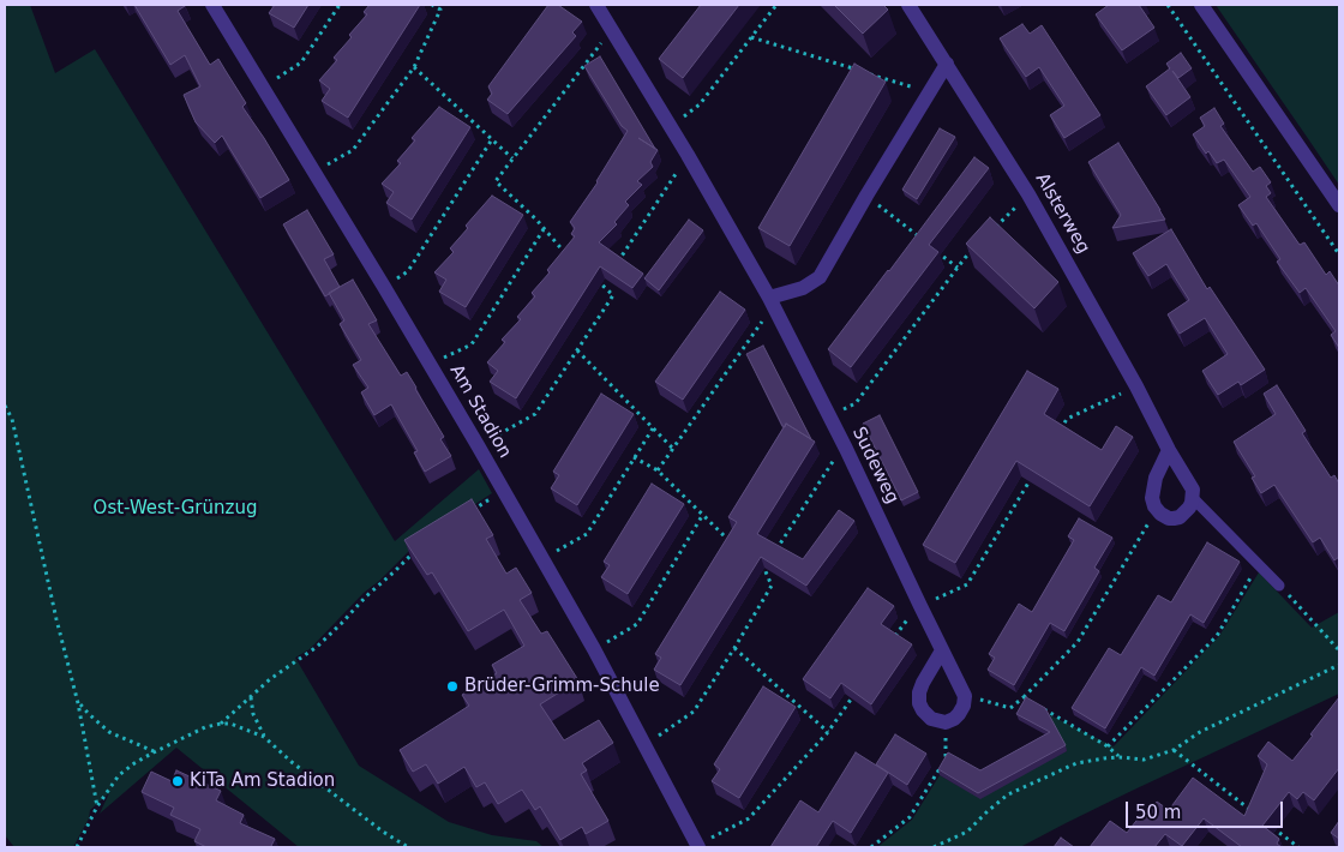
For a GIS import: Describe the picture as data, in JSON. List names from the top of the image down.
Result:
{
  "streets": {
    "street": ["Alsterweg", "Am Stadion", "Sudeweg"]
  },
  "parks": ["Ost-West-Grünzug"],
  "places": ["Brüder-Grimm-Schule", "KiTa Am Stadion"],
  "scale_bar": "50 m"
}
